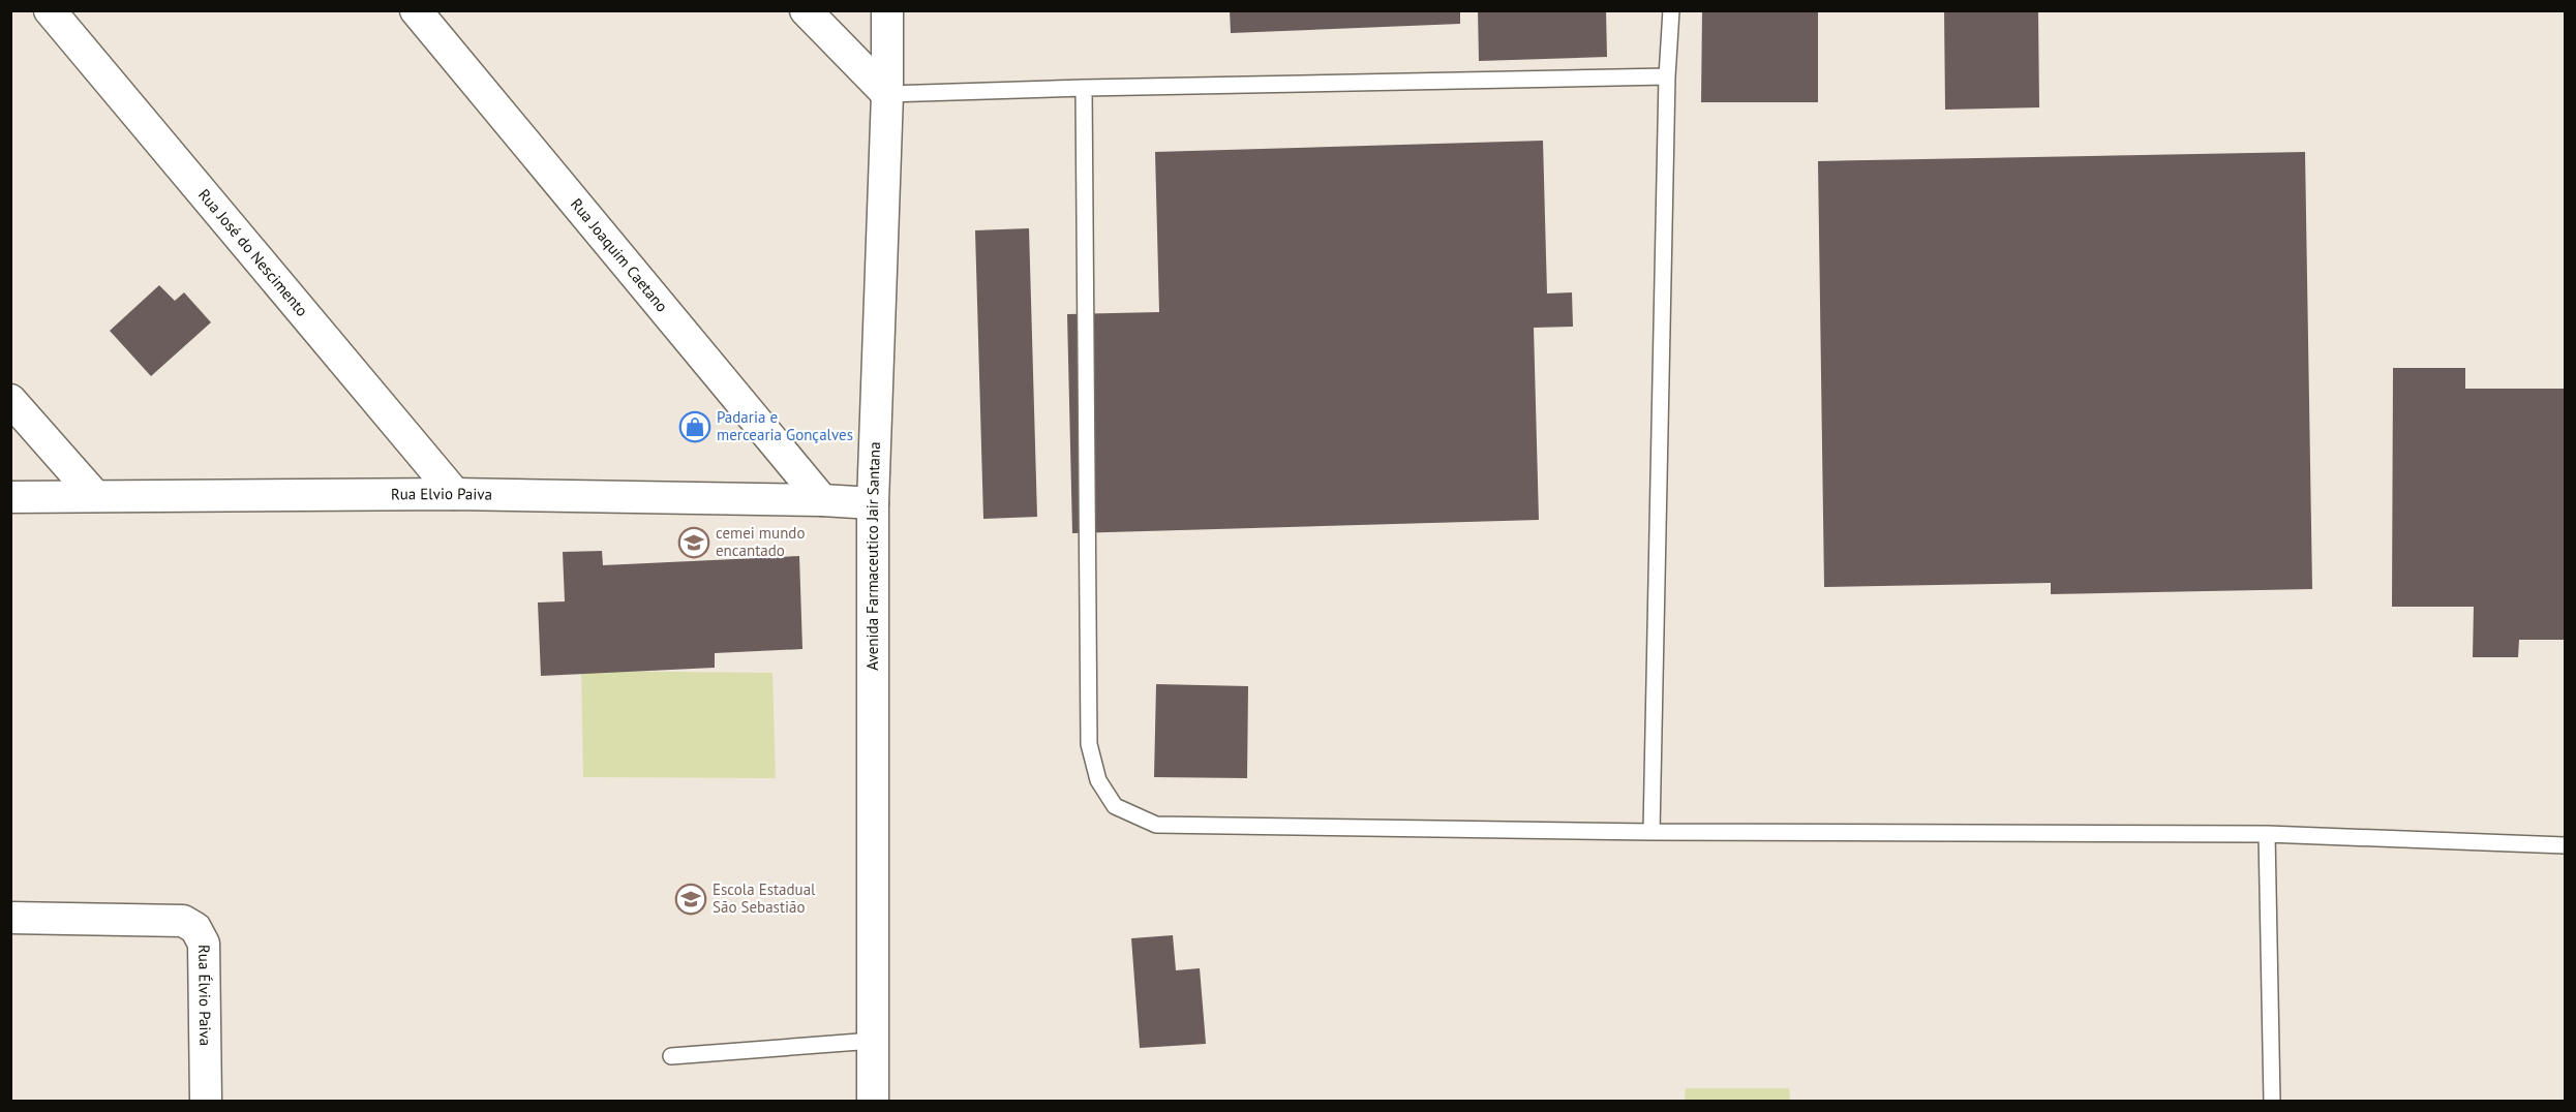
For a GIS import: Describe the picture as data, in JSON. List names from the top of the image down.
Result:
{
  "streets": {
    "street": [
      "Rua José do Nescimento",
      "Rua Joaquim Caetano",
      "Rua Elvio Paiva",
      "Avenida Farmaceutico Jair Santana",
      "Rua Élvio Paiva"
    ]
  },
  "crossings": [
    ["Rua José do Nescimento", "Rua Elvio Paiva"],
    ["Rua Joaquim Caetano", "Rua Elvio Paiva"],
    ["Rua Elvio Paiva", "Avenida Farmaceutico Jair Santana"]
  ],
  "places": {
    "shop": ["Padaria e mercearia Gonçalves"],
    "school or university": ["cemei mundo encantado", "Escola Estadual São Sebastião"]
  }
}
